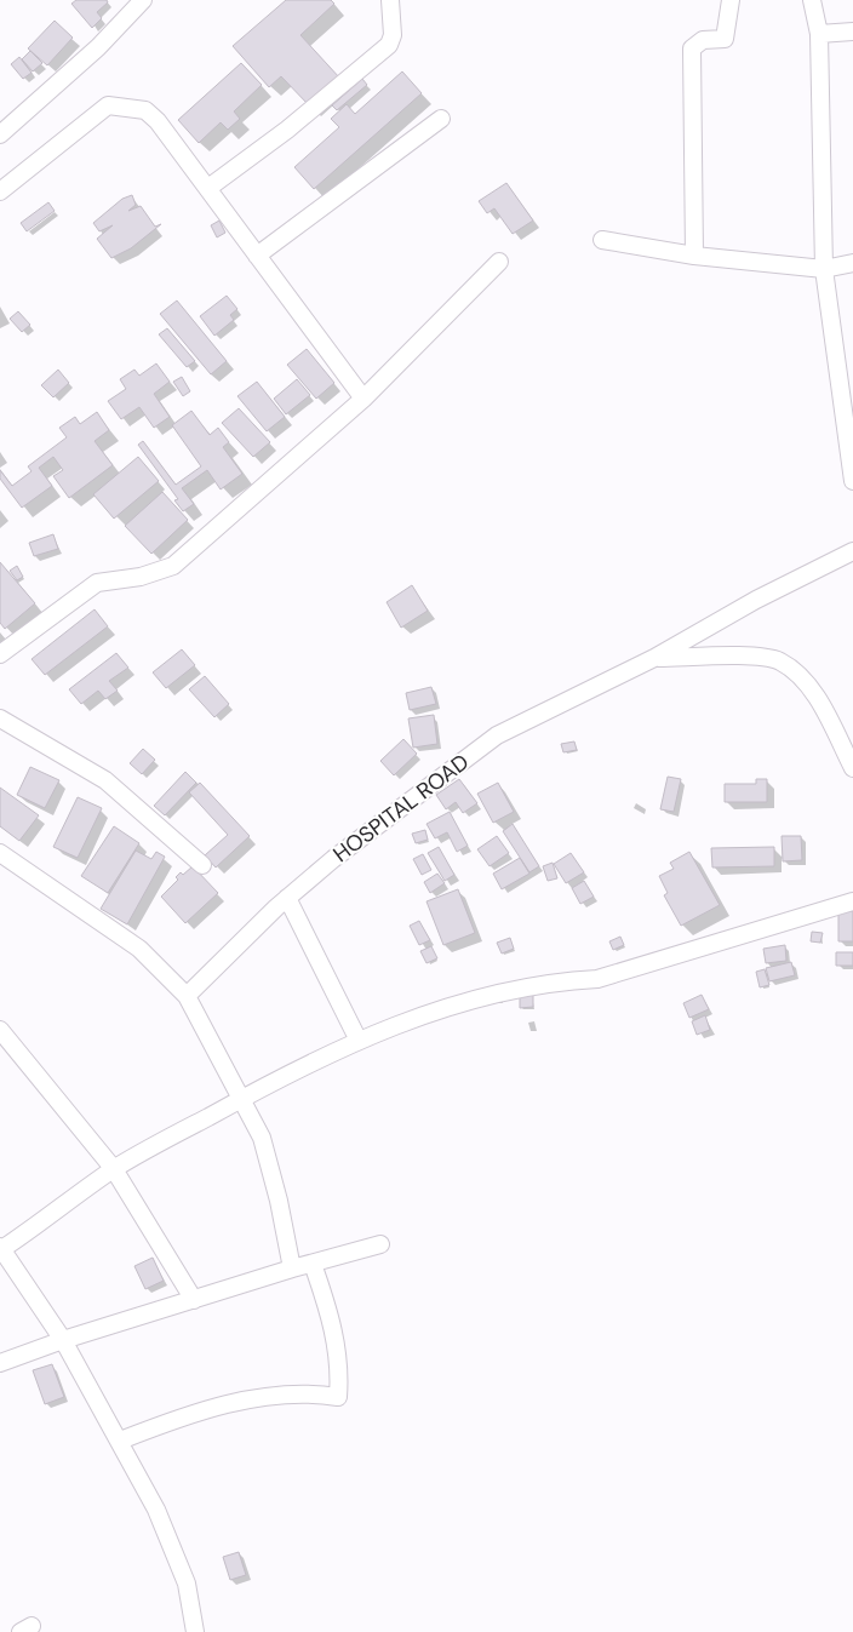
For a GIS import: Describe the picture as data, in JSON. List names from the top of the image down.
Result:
{
  "streets": {
    "street": ["HOSPITAL ROAD"]
  }
}
